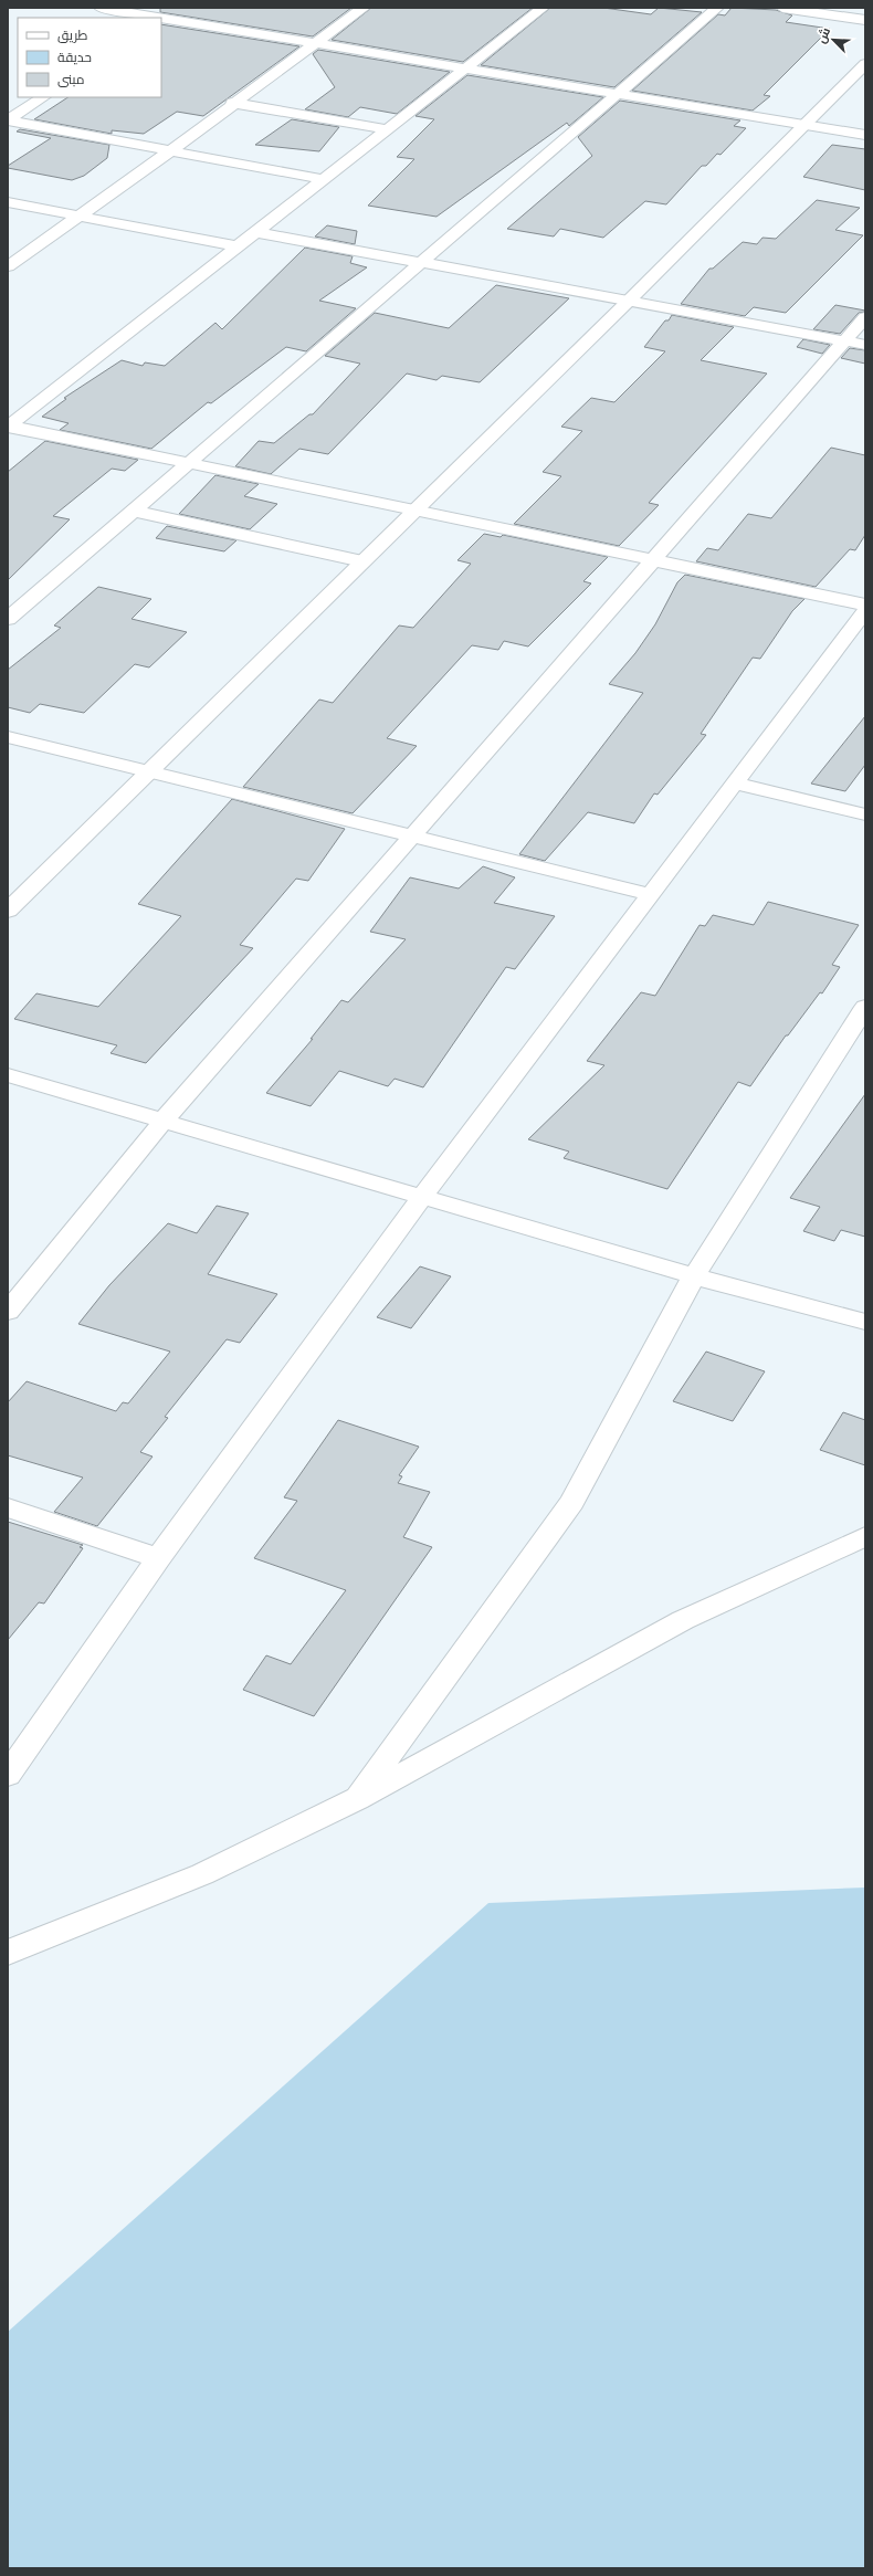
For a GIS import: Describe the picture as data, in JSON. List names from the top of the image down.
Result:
{
  "legend": ["طريق", "حديقة", "مبنى"],
  "north": "top left"
}
